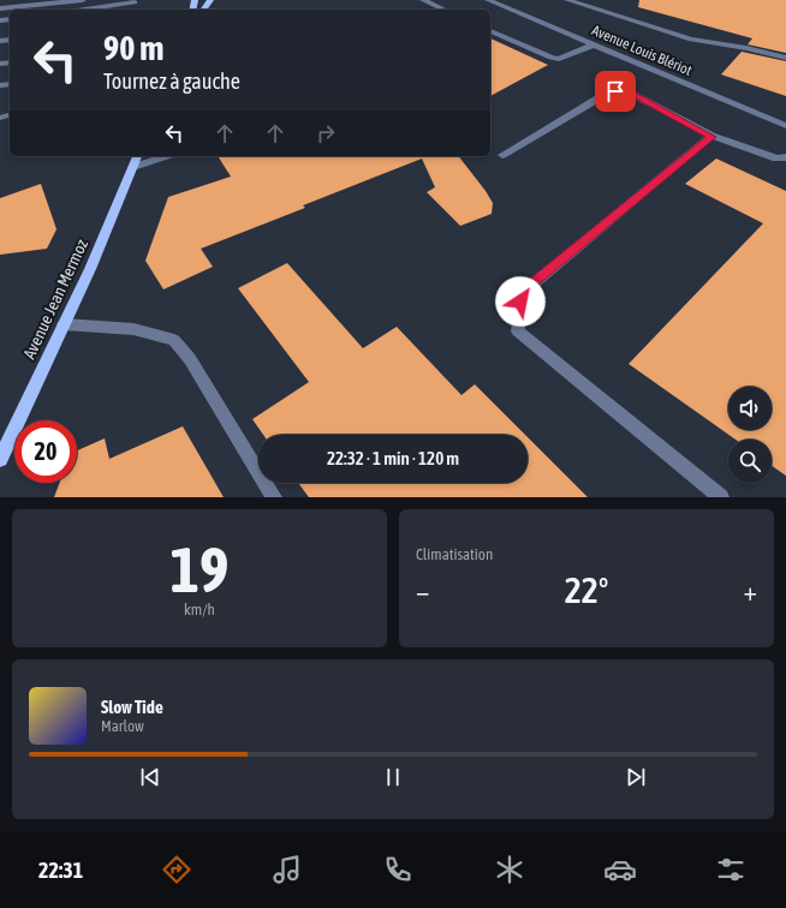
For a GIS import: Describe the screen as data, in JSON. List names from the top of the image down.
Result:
{
  "streets": {
    "main road": ["Avenue Jean Mermoz"],
    "street": ["Avenue Louis Blériot"]
  },
  "page": {
    "turn": ["90 m", "Tournez à gauche"],
    "limit": "20",
    "trip": "22:32 · 1 min · 120 m",
    "tile": [
      ["19", "km/h"],
      "Climatisation"
    ],
    "heat": ["−", "22°", "+"],
    "song": ["Slow Tide", "Marlow"],
    "tabs": "22:31"
  }
}
